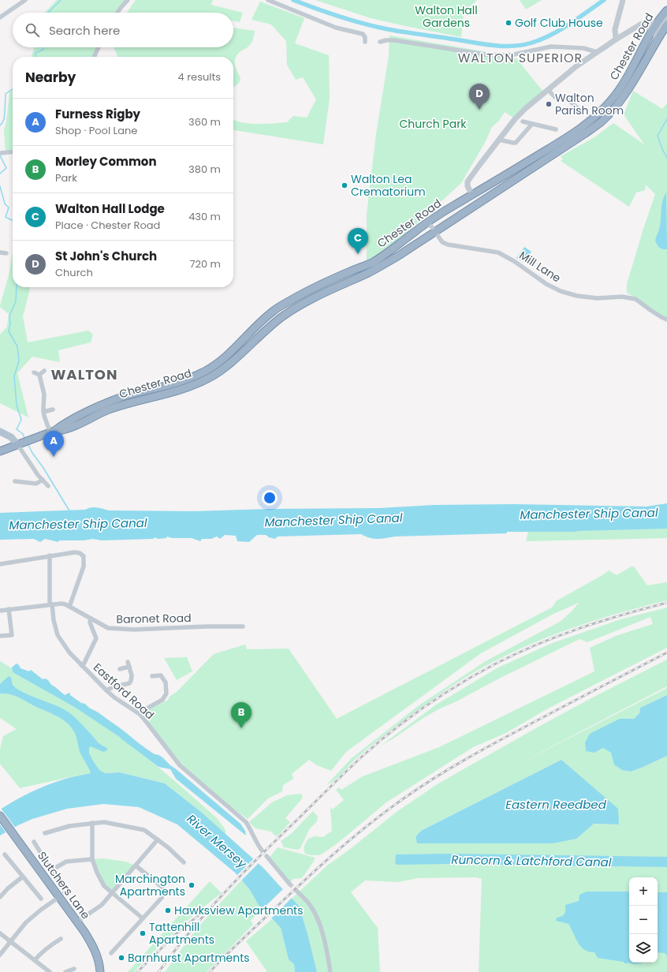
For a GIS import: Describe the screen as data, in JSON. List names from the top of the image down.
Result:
{
  "streets": {
    "highway": ["Chester Road", "Slutchers Lane"],
    "street": ["Mill Lane", "Baronet Road", "Eastford Road"]
  },
  "crossings": [
    ["Chester Road", "Mill Lane"],
    ["Baronet Road", "Eastford Road"]
  ],
  "districts": ["WALTON SUPERIOR", "WALTON"],
  "water": [
    "Manchester Ship Canal",
    "Eastern Reedbed",
    "River Mersey",
    "Runcorn & Latchford Canal"
  ],
  "parks": ["Walton Hall Gardens", "Church Park"],
  "places": [
    "Golf Club House",
    "Walton Parish Room",
    "Walton Lea Crematorium",
    "Marchington Apartments",
    "Hawksview Apartments",
    "Tattenhill Apartments",
    "Barnhurst Apartments"
  ],
  "page": {
    "search": "Search here",
    "heading": ["Nearby", "4 results"],
    "pins": [
      "D",
      "C",
      "A",
      "B"
    ],
    "list": [
      {
        "mark": "A",
        "name": "Furness Rigby",
        "note": "Shop · Pool Lane",
        "value": "360 m"
      },
      {
        "mark": "B",
        "name": "Morley Common",
        "note": "Park",
        "value": "380 m"
      },
      {
        "mark": "C",
        "name": "Walton Hall Lodge",
        "note": "Place · Chester Road",
        "value": "430 m"
      },
      {
        "mark": "D",
        "name": "St John's Church",
        "note": "Church",
        "value": "720 m"
      }
    ],
    "map_buttons": ["+", "−"]
  }
}
